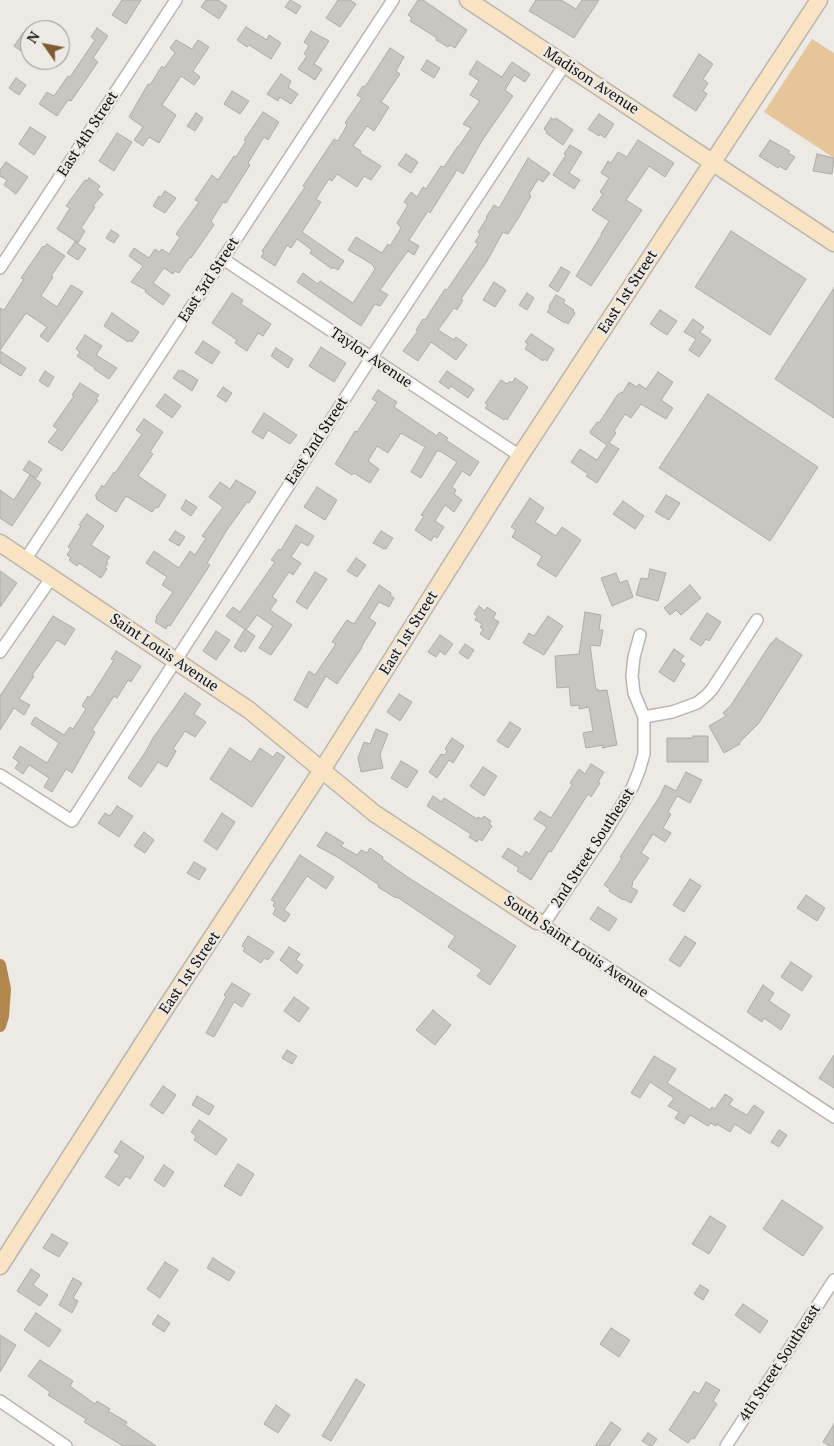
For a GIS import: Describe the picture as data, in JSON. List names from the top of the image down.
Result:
{
  "streets": {
    "main road": [
      "Madison Avenue",
      "East 1st Street",
      "Saint Louis Avenue",
      "South Saint Louis Avenue"
    ],
    "street": [
      "East 4th Street",
      "East 3rd Street",
      "Taylor Avenue",
      "East 2nd Street",
      "2nd Street Southeast",
      "4th Street Southeast"
    ]
  },
  "crossings": [
    ["Madison Avenue", "East 1st Street"],
    ["Madison Avenue", "East 2nd Street"],
    ["East 3rd Street", "Taylor Avenue"],
    ["East 3rd Street", "Saint Louis Avenue"],
    ["East 1st Street", "Taylor Avenue"],
    ["East 1st Street", "Saint Louis Avenue"],
    ["East 1st Street", "South Saint Louis Avenue"],
    ["Taylor Avenue", "East 2nd Street"],
    ["East 2nd Street", "Saint Louis Avenue"],
    ["Saint Louis Avenue", "South Saint Louis Avenue"],
    ["2nd Street Southeast", "South Saint Louis Avenue"]
  ],
  "north": "top left"
}
